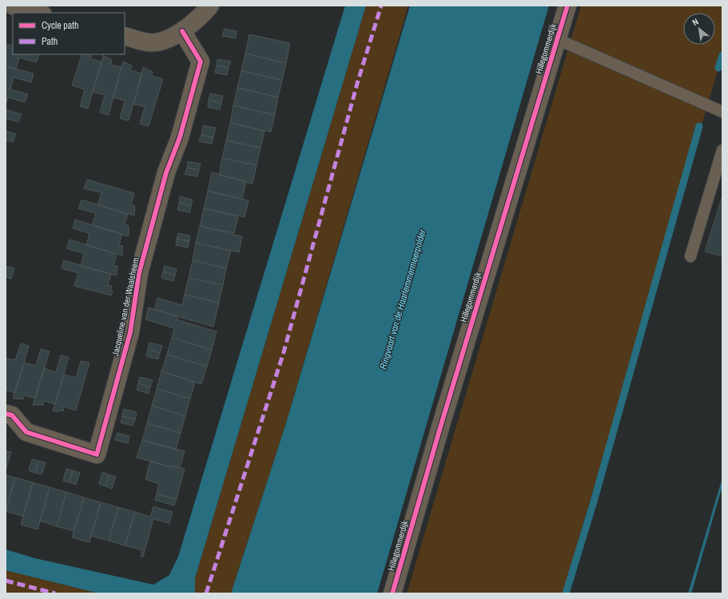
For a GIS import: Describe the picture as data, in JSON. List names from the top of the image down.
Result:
{
  "streets": {
    "street": ["Hillegommerdijk", "Jacqueline van der Waalsheem"]
  },
  "water": ["Ringvaart van de Haarlemmermeerpolder"],
  "legend": ["Cycle path", "Path"],
  "north": "top left"
}
